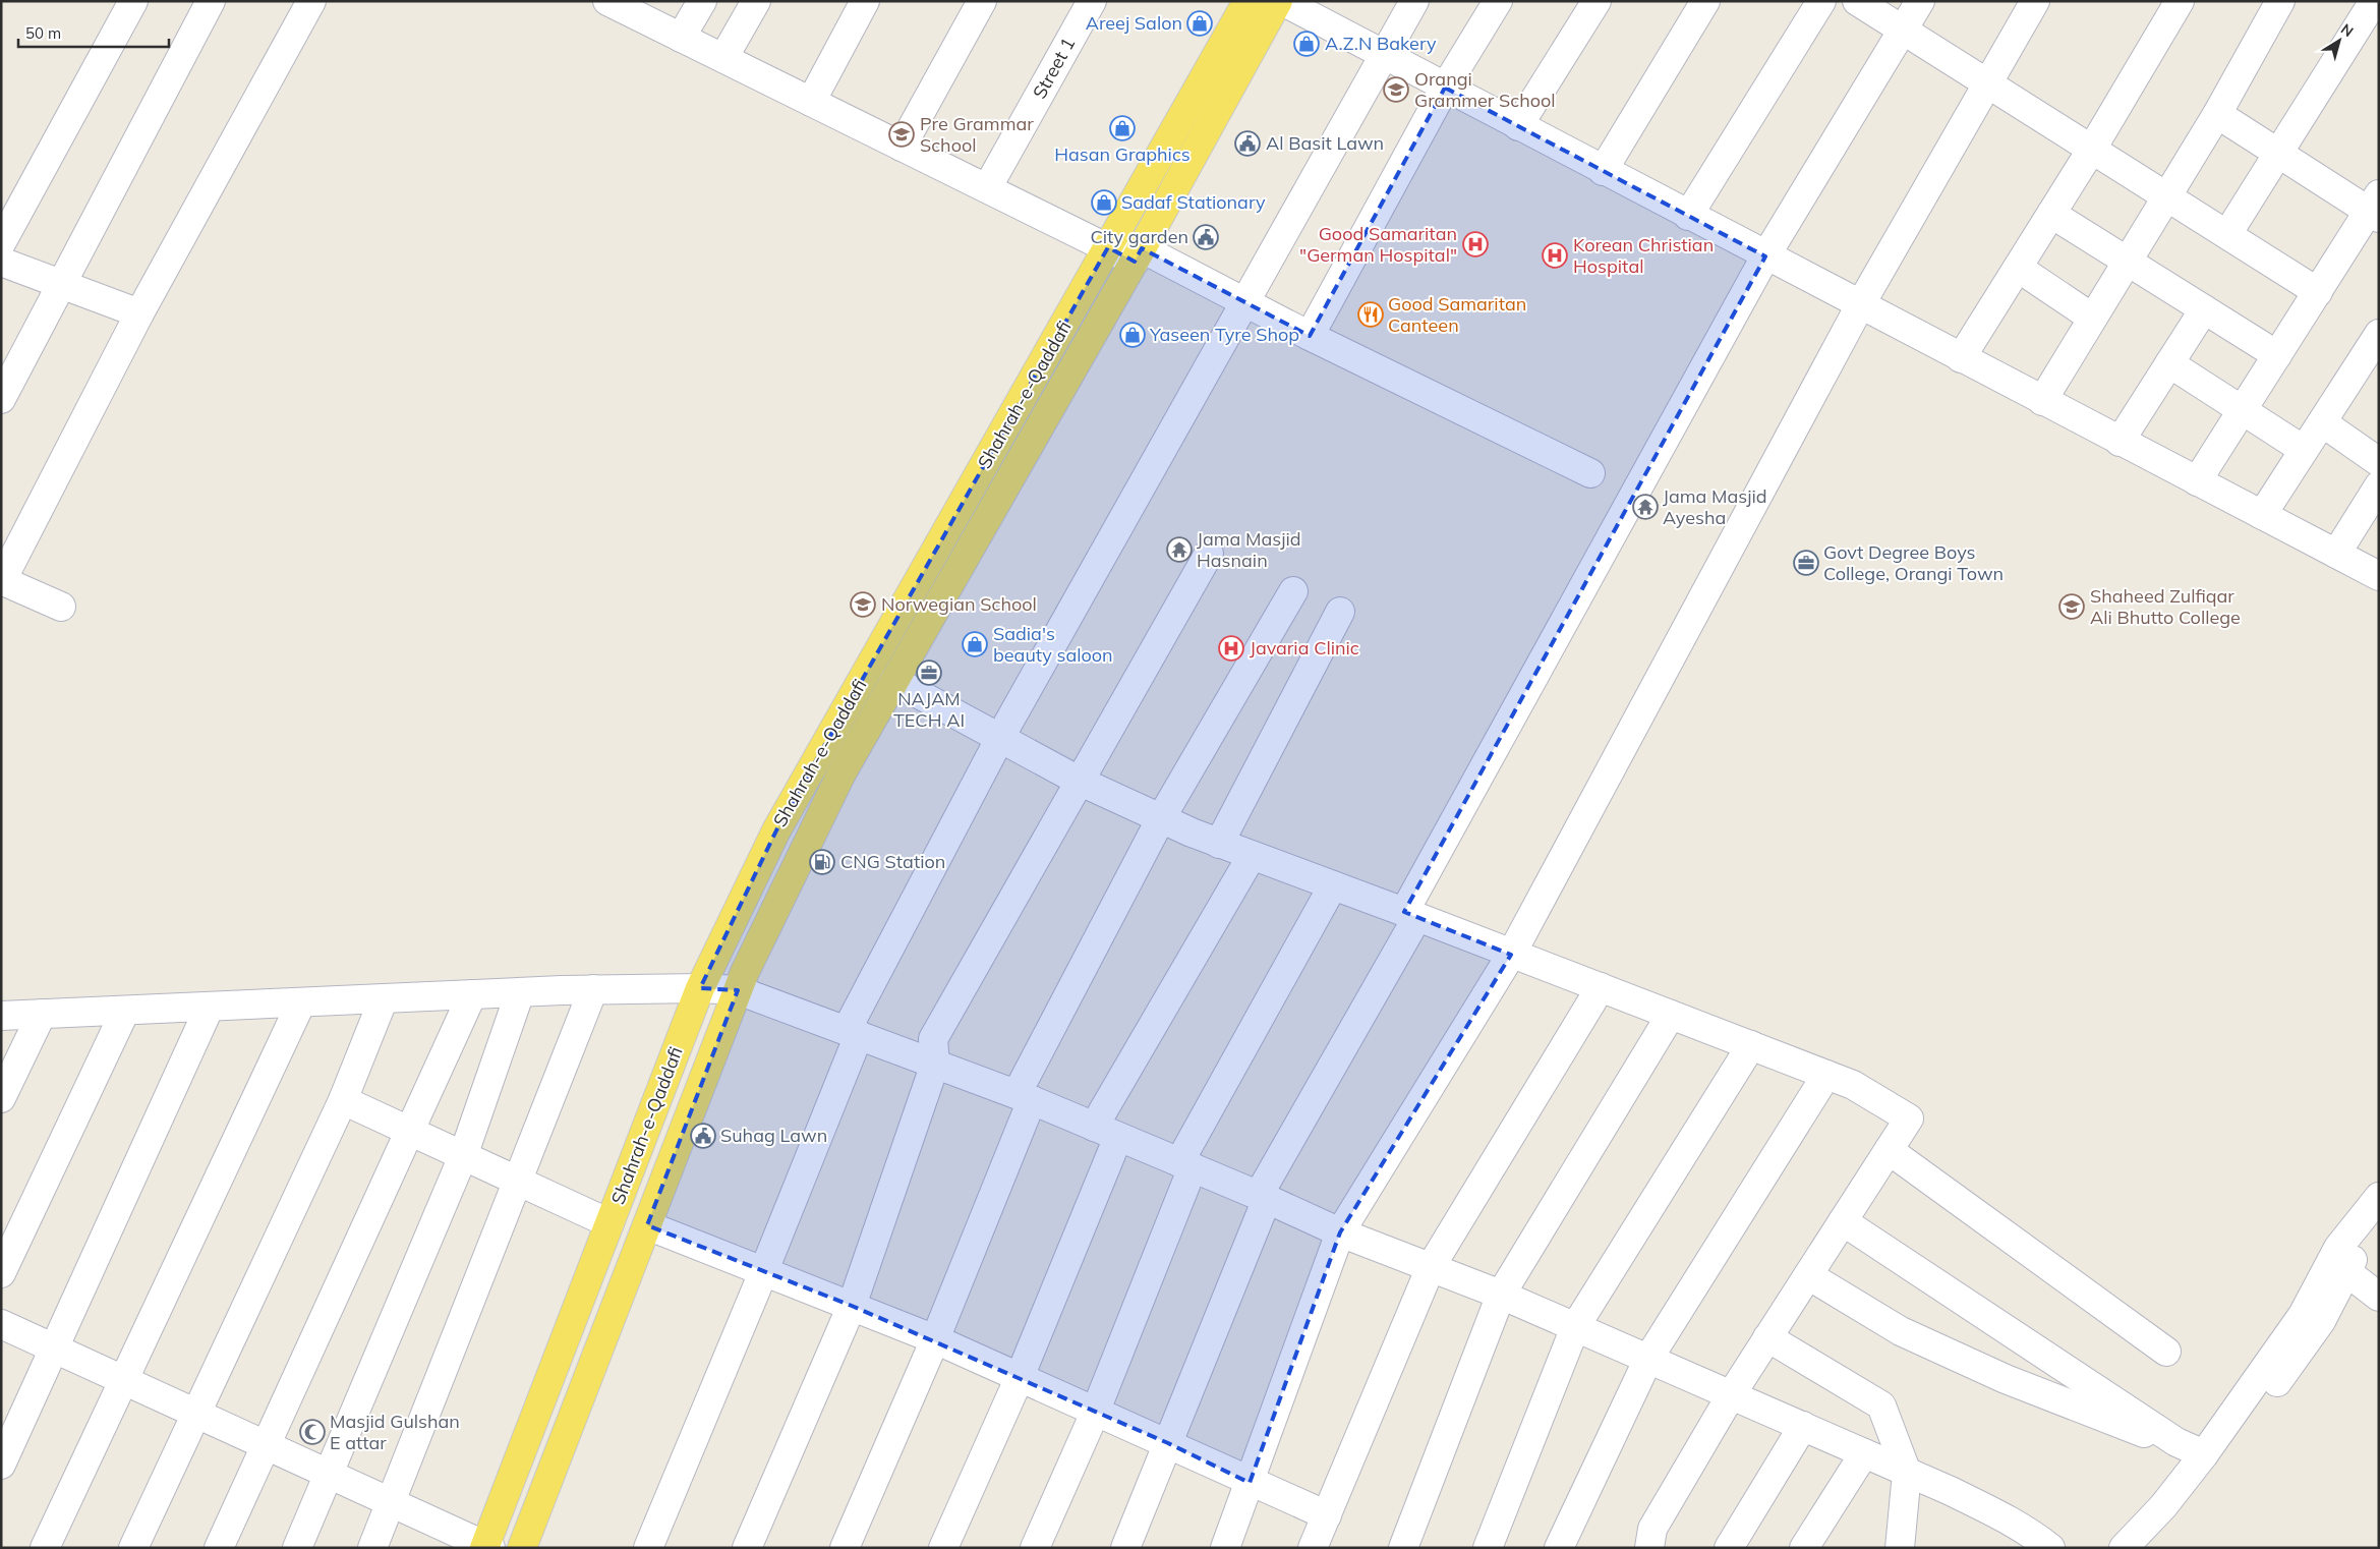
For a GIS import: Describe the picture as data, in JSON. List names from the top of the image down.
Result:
{
  "streets": {
    "main road": ["Shahrah-e-Qaddafi"],
    "street": ["Street 1"]
  },
  "places": {
    "shop": [
      "Areej Salon",
      "A.Z.N Bakery",
      "Hasan Graphics",
      "Sadaf Stationary",
      "Yaseen Tyre Shop",
      "Sadia's beauty saloon"
    ],
    "school or university": [
      "Orangi Grammer School",
      "Pre Grammar School",
      "Norwegian School",
      "Shaheed Zulfiqar Ali Bhutto College"
    ],
    "public building": ["Al Basit Lawn", "City garden", "Suhag Lawn"],
    "hospital": ["Good Samaritan \"German Hospital\"", "Korean Christian Hospital", "Javaria Clinic"],
    "restaurant": ["Good Samaritan Canteen"],
    "temple": ["Jama Masjid Ayesha", "Jama Masjid Hasnain"],
    "office": ["Govt Degree Boys College, Orangi Town", "NAJAM TECH AI"],
    "fuel station": ["CNG Station"],
    "mosque": ["Masjid Gulshan E attar"]
  },
  "scale_bar": "50 m",
  "north": "top right"
}
